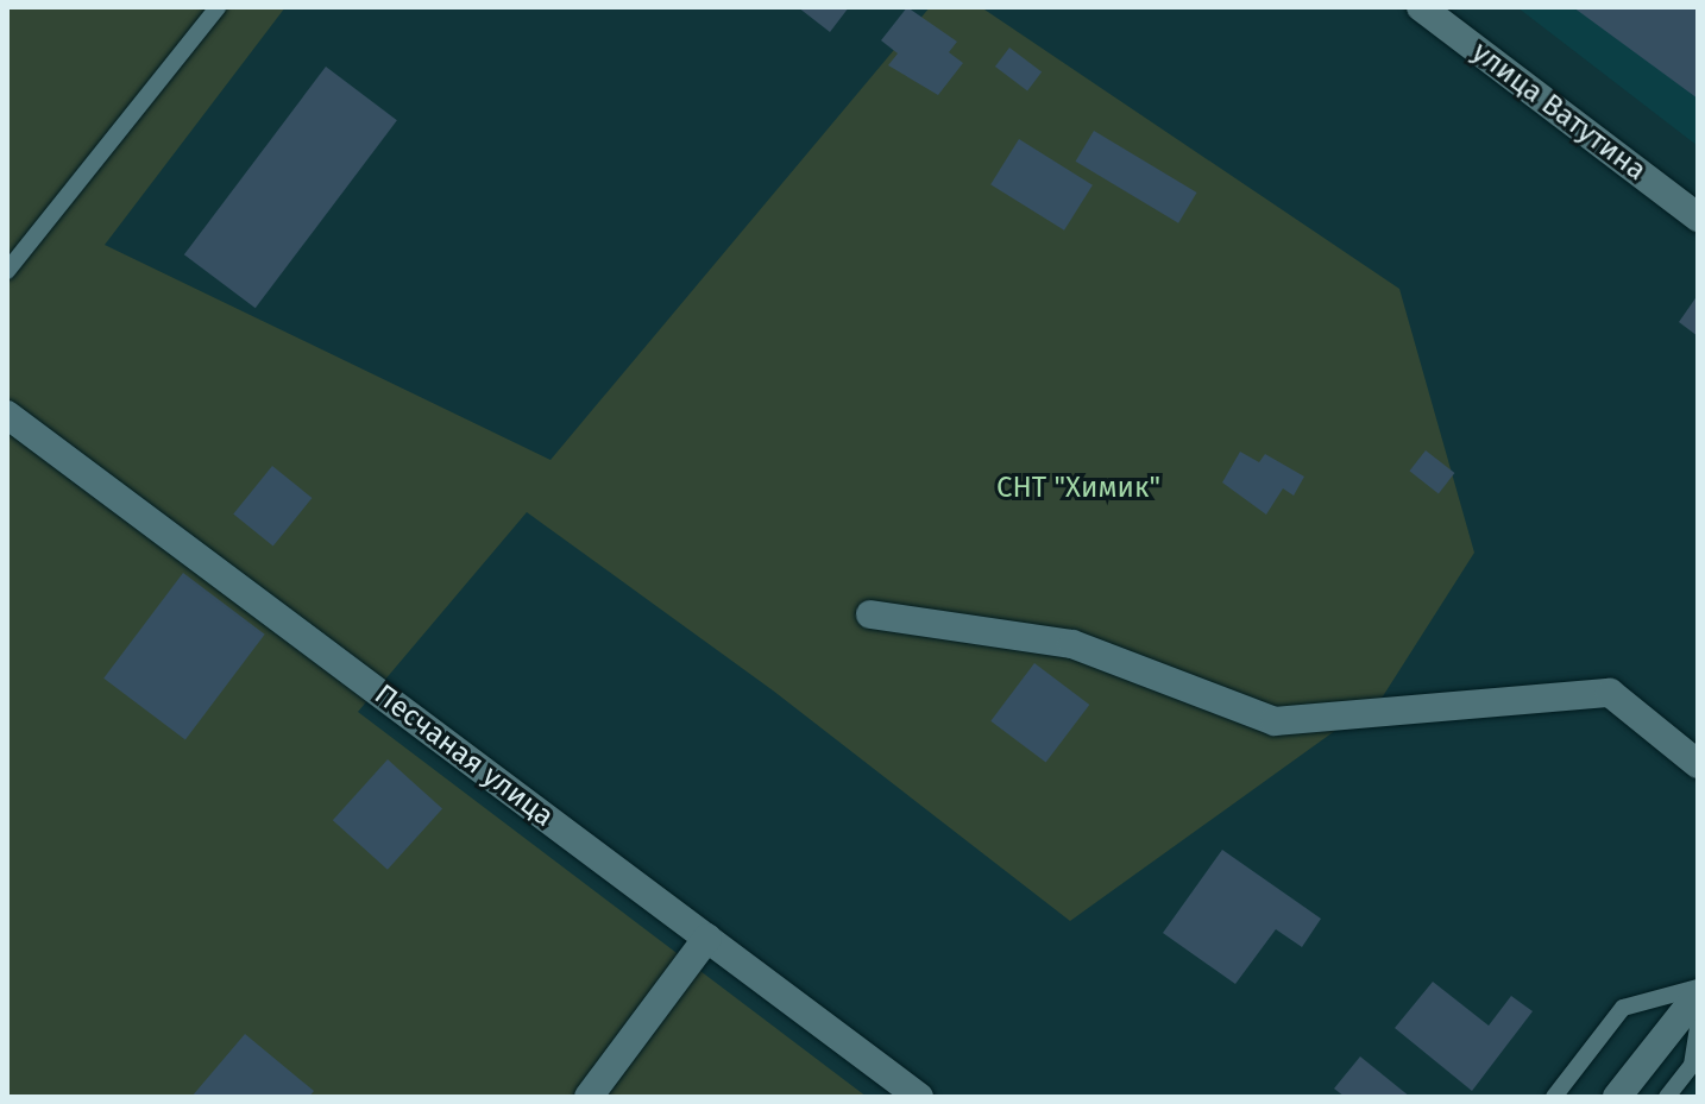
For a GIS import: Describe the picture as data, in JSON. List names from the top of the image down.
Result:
{
  "streets": {
    "street": ["улица Ватутина", "Песчаная улица"]
  },
  "parks": ["СНТ \"Химик\""]
}
